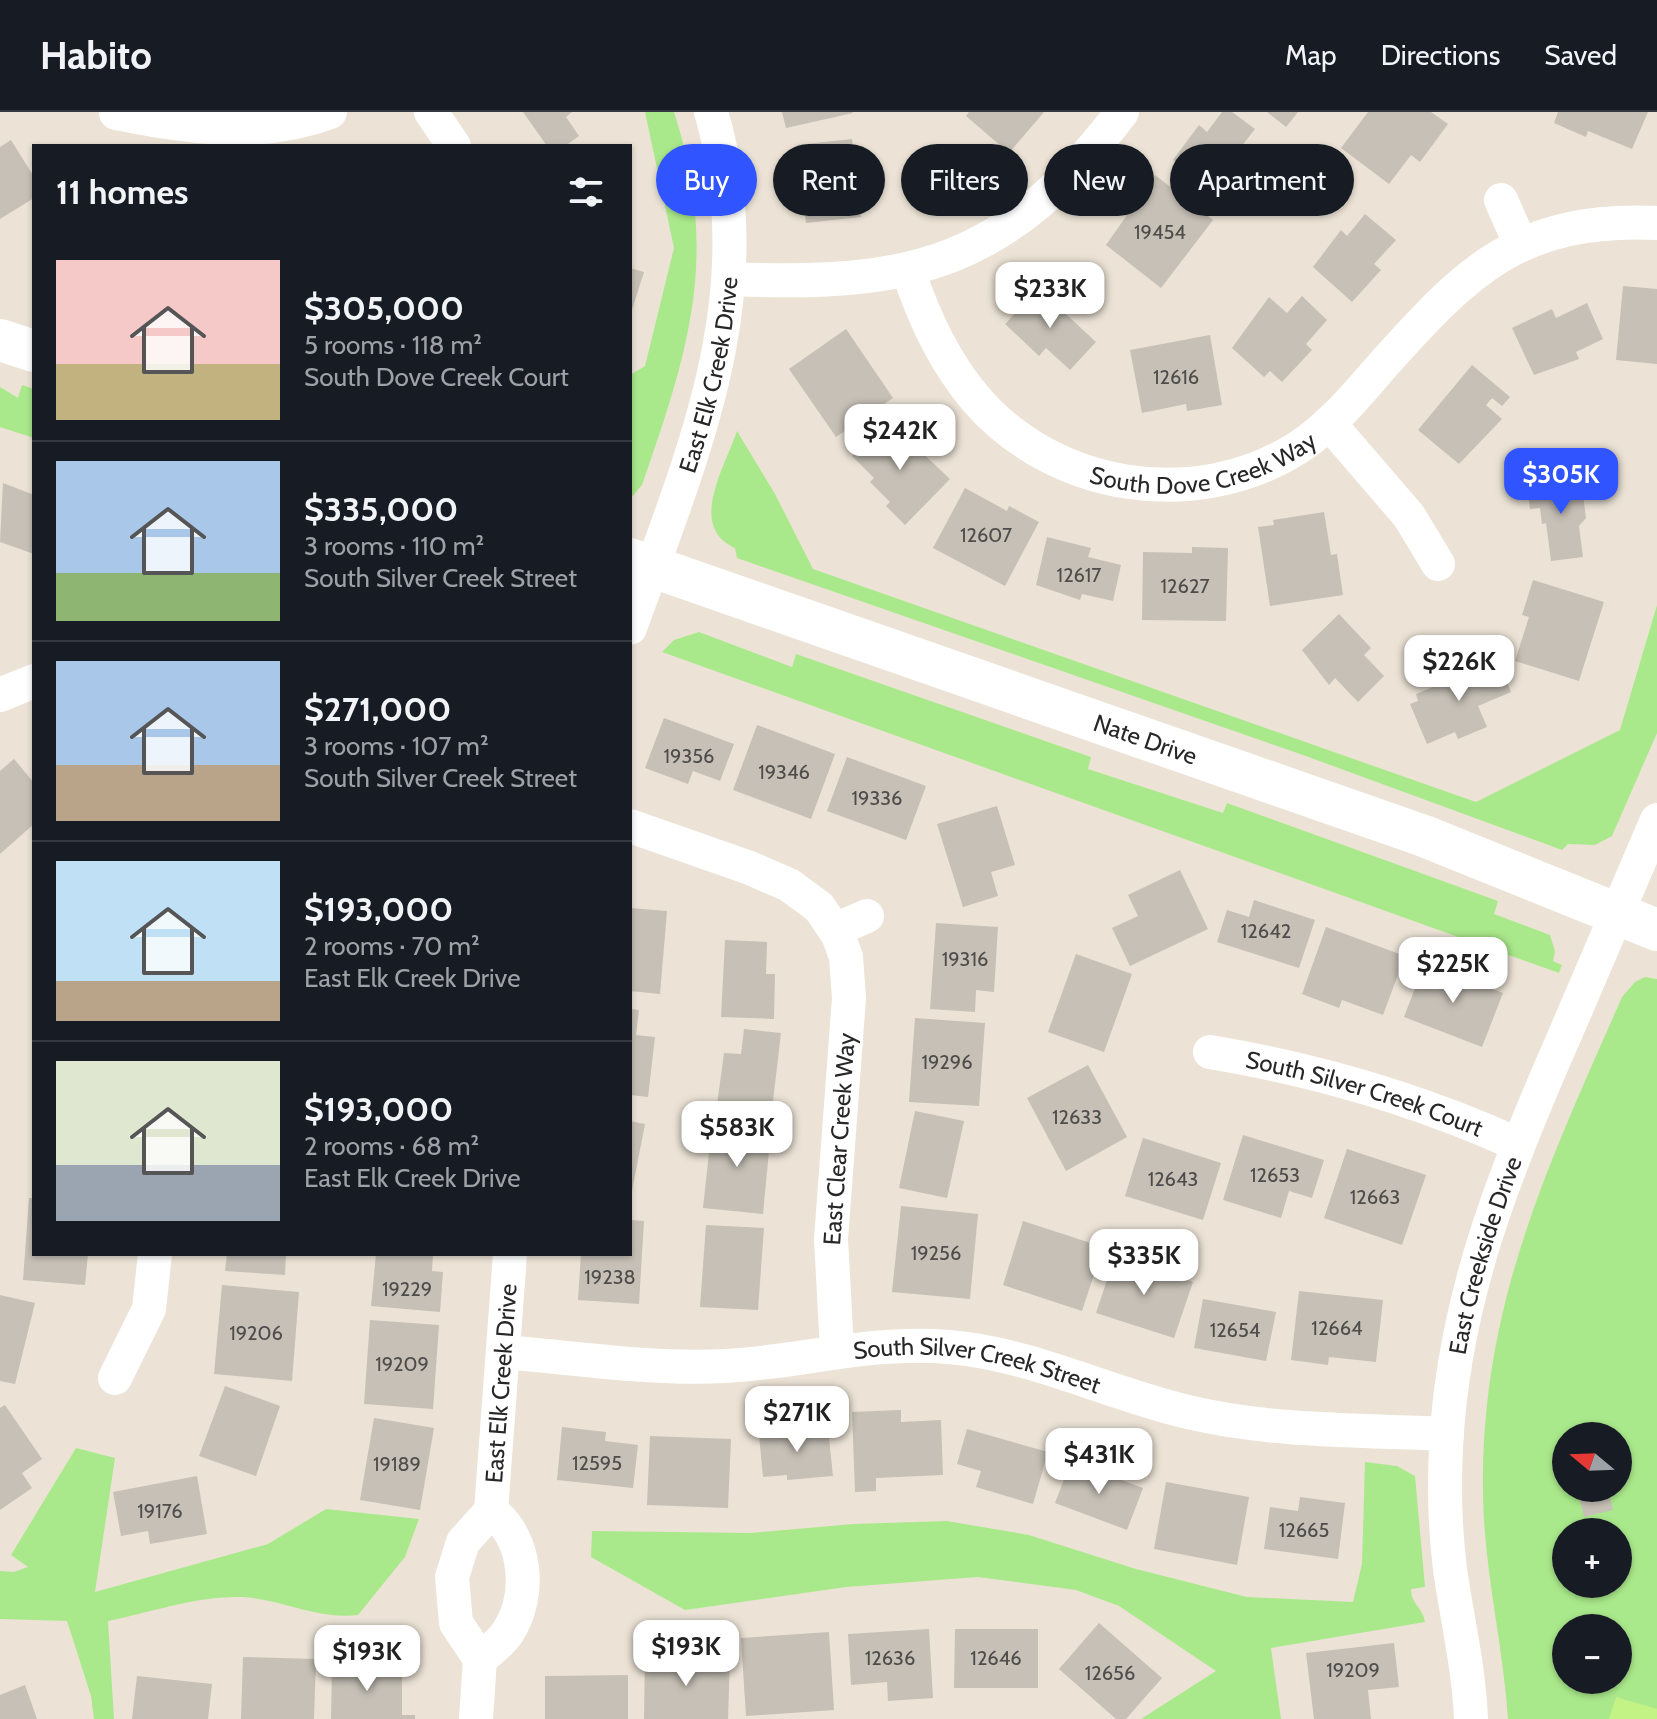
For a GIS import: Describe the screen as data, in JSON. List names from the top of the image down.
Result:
{
  "streets": {
    "street": [
      "East Elk Creek Drive",
      "South Dove Creek Way",
      "Nate Drive",
      "South Silver Creek Court",
      "East Clear Creek Way",
      "East Creekside Drive",
      "South Silver Creek Street"
    ]
  },
  "crossings": [
    ["East Elk Creek Drive", "Nate Drive"],
    ["East Elk Creek Drive", "South Silver Creek Street"],
    ["Nate Drive", "East Creekside Drive"],
    ["South Silver Creek Court", "East Creekside Drive"],
    ["East Clear Creek Way", "South Silver Creek Street"],
    ["East Creekside Drive", "South Silver Creek Street"]
  ],
  "house_numbers": [
    "19454",
    "12616",
    "12607",
    "12617",
    "12627",
    "19356",
    "19346",
    "19336",
    "12642",
    "19316",
    "19296",
    "12633",
    "12653",
    "12643",
    "12663",
    "19256",
    "19238",
    "19229",
    "12664",
    "12654",
    "19206",
    "19209",
    "12595",
    "19189",
    "19176",
    "12665",
    "12636",
    "12646",
    "19209",
    "12656"
  ],
  "north": "left",
  "page": {
    "header": "Habito",
    "nav": ["Map", "Directions", "Saved"],
    "chip": [
      "Buy",
      "Rent",
      "Filters",
      "New",
      "Apartment"
    ],
    "heading": "11 homes",
    "list": [
      {
        "name": "$305,000",
        "note": "5 rooms · 118 m² · South Dove Creek Court"
      },
      {
        "name": "$335,000",
        "note": "3 rooms · 110 m² · South Silver Creek Street"
      },
      {
        "name": "$271,000",
        "note": "3 rooms · 107 m² · South Silver Creek Street"
      },
      {
        "name": "$193,000",
        "note": "2 rooms · 70 m² · East Elk Creek Drive"
      },
      {
        "name": "$193,000",
        "note": "2 rooms · 68 m² · East Elk Creek Drive"
      }
    ],
    "price": [
      "$233K",
      "$242K",
      "$305K",
      "$226K",
      "$225K",
      "$583K",
      "$335K",
      "$271K",
      "$431K",
      "$193K",
      "$193K"
    ],
    "map_buttons": ["+", "−"]
  }
}
